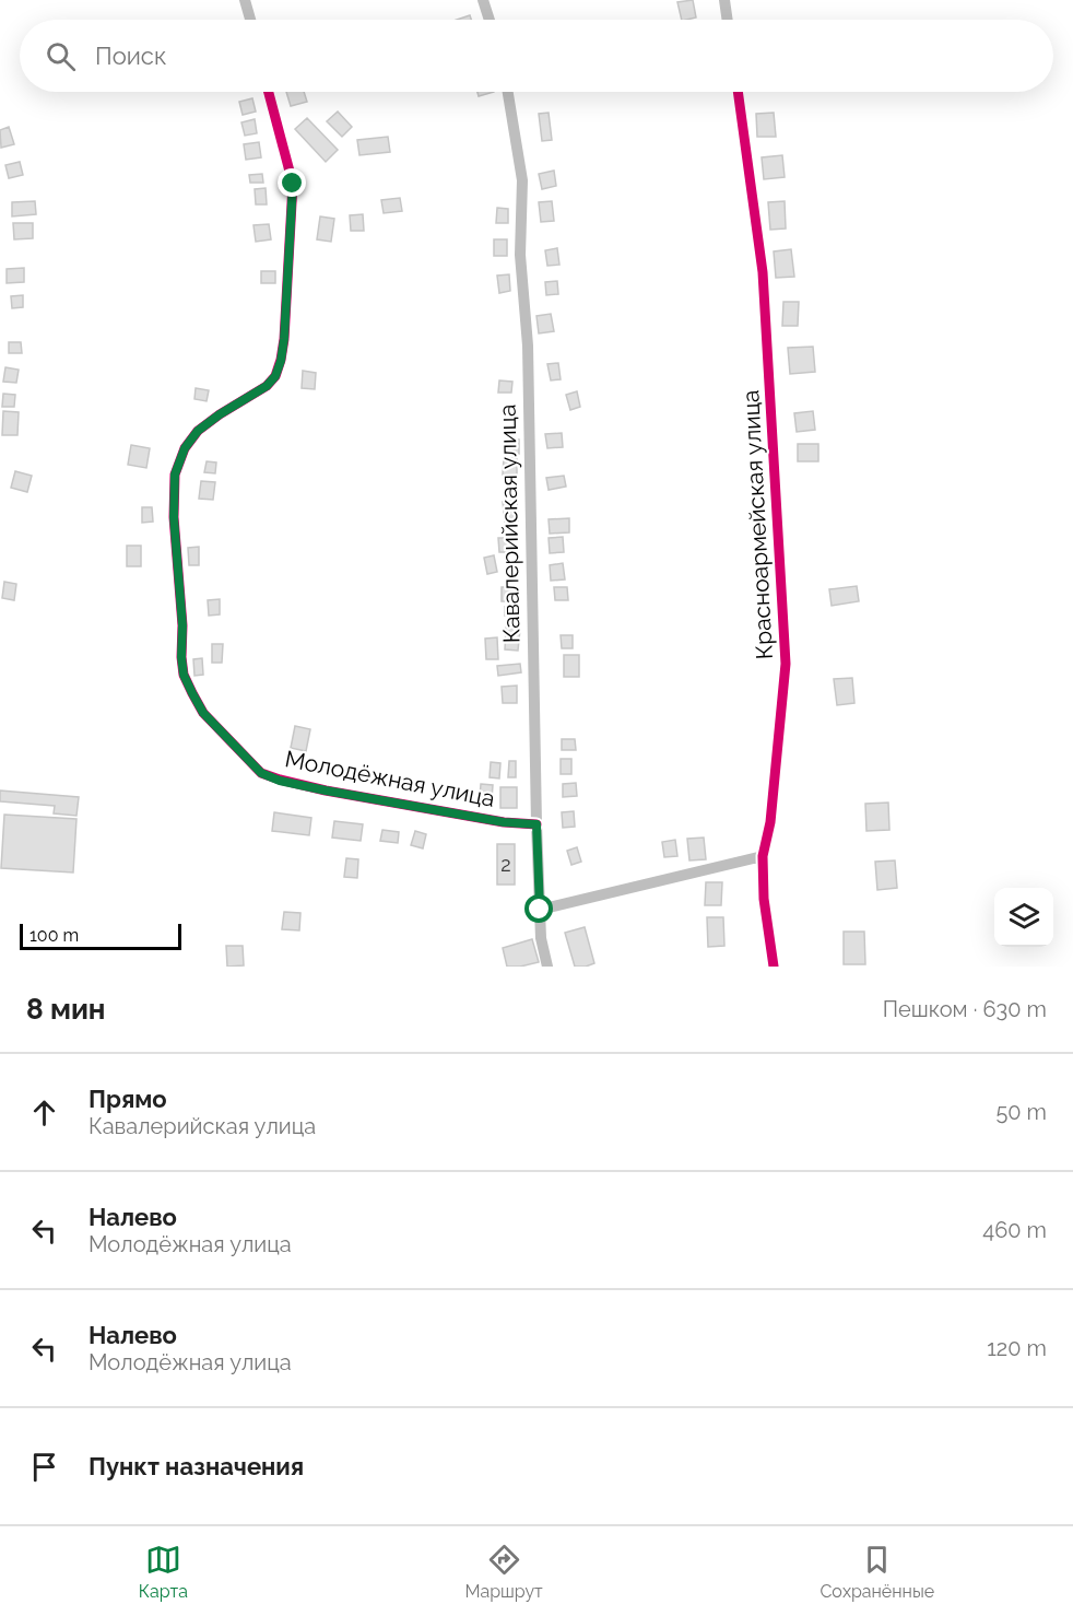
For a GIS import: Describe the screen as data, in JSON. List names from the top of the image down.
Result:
{
  "streets": {
    "street": ["Кавалерийская улица", "Красноармейская улица", "Молодёжная улица"]
  },
  "crossings": [
    ["Кавалерийская улица", "Молодёжная улица"]
  ],
  "house_numbers": ["2"],
  "scale_bar": "100 m",
  "page": {
    "search": "Поиск",
    "scale": "100 m",
    "heading": ["8 мин", "Пешком · 630 m"],
    "list": [
      ["Прямо", "Кавалерийская улица", "50 m"],
      ["Налево", "Молодёжная улица", "460 m"],
      ["Налево", "Молодёжная улица", "120 m"],
      "Пункт назначения"
    ],
    "nav": ["Карта", "Маршрут", "Сохранённые"]
  }
}
